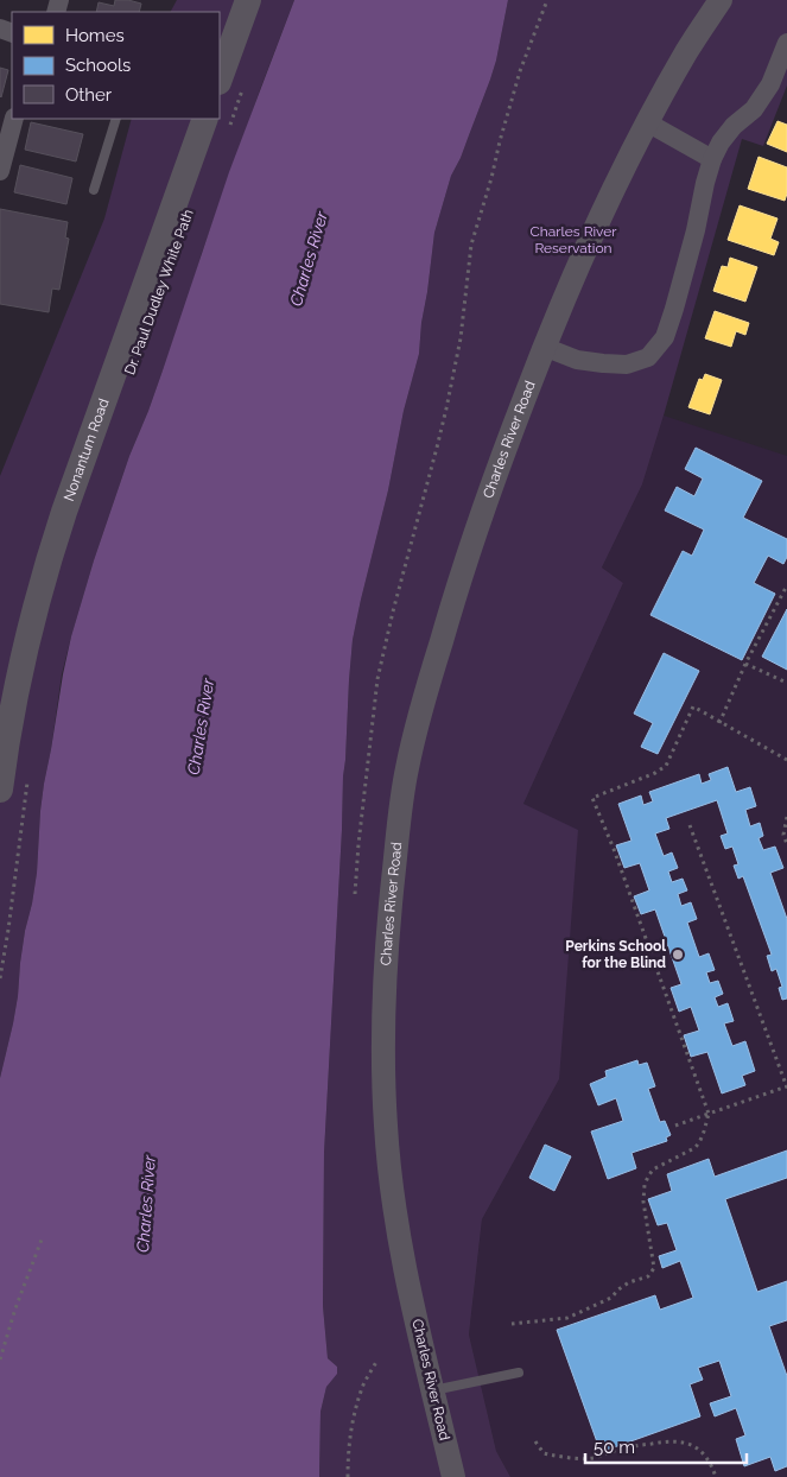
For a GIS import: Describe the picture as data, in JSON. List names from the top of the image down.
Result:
{
  "streets": {
    "main road": ["Nonantum Road"],
    "street": ["Charles River Road"]
  },
  "water": ["Charles River"],
  "parks": ["Charles River Reservation"],
  "places": ["Perkins School for the Blind"],
  "legend": ["Homes", "Schools", "Other"],
  "scale_bar": "50 m"
}
